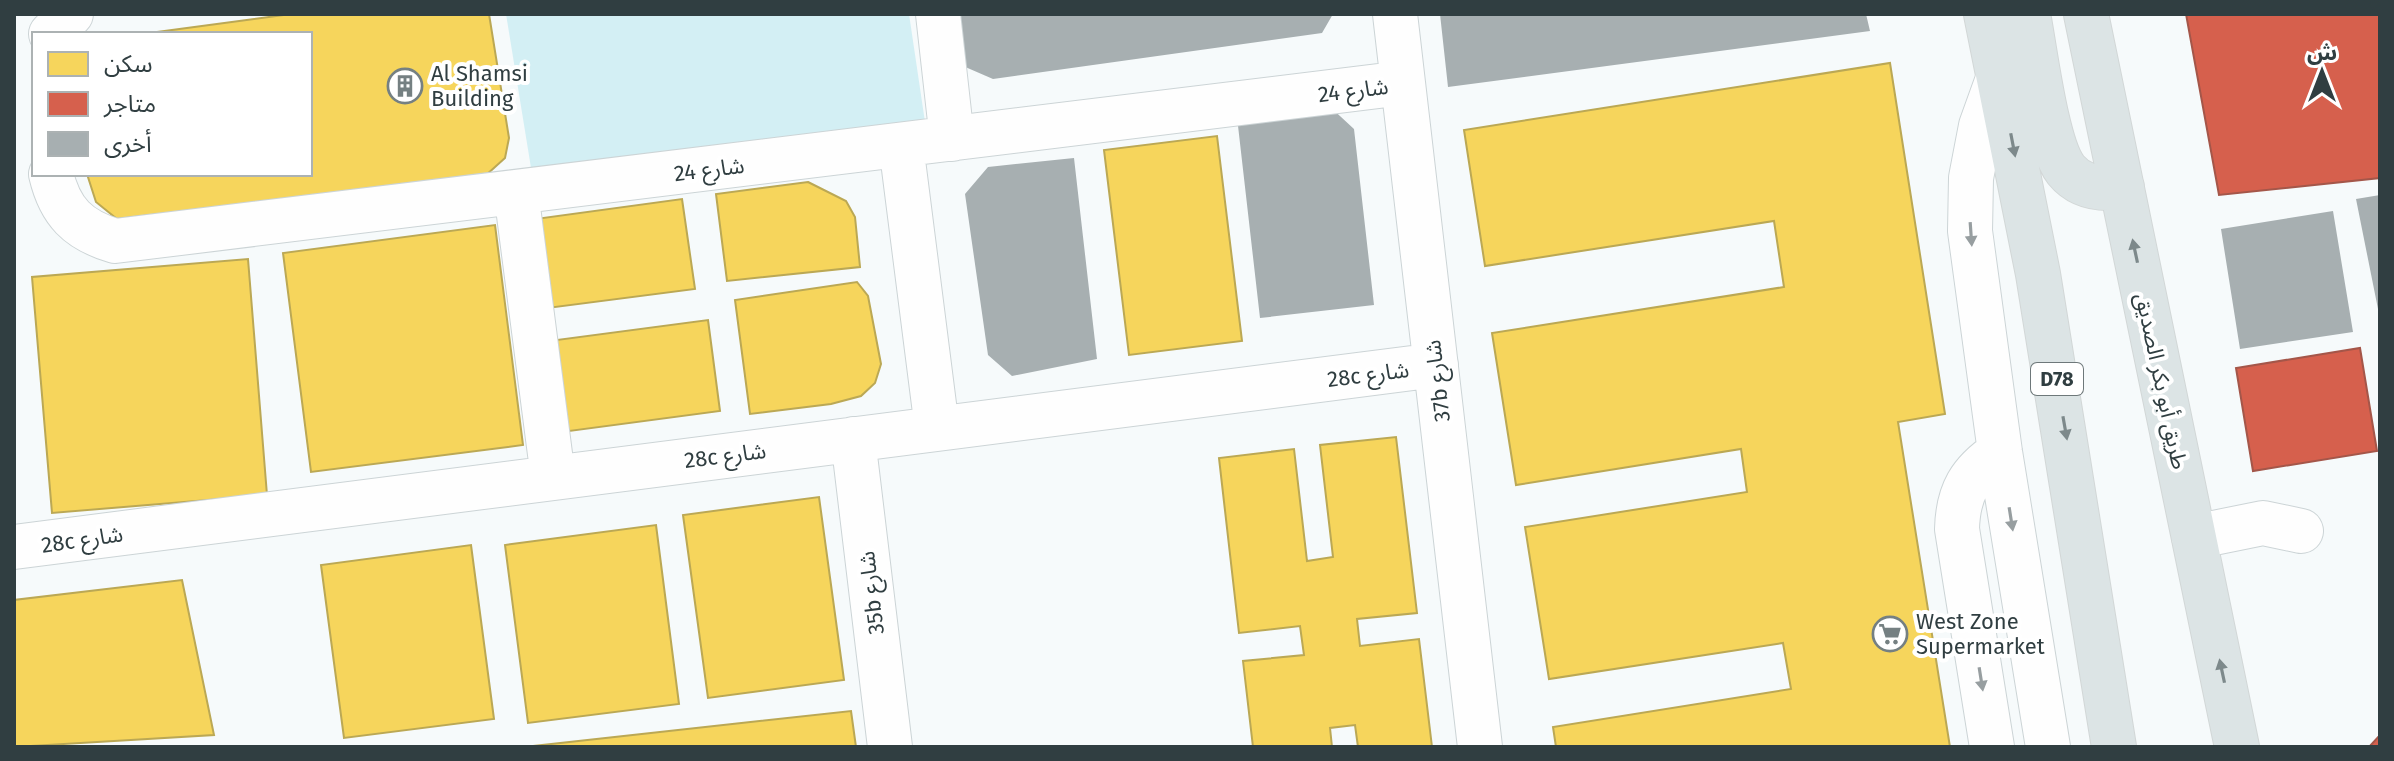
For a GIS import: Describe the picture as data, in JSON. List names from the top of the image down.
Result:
{
  "streets": {
    "main road": ["D78", "طريق أبو بكر الصديق"],
    "street": [
      "شارع 24",
      "28c شارع",
      "37b شارع",
      "35b شارع"
    ]
  },
  "crossings": [
    ["شارع 24", "37b شارع"],
    ["28c شارع", "37b شارع"],
    ["28c شارع", "35b شارع"]
  ],
  "places": {
    "building": ["Al Shamsi Building"],
    "supermarket": ["West Zone Supermarket"]
  },
  "legend": ["سكن", "متاجر", "أخرى"],
  "north": "top"
}
